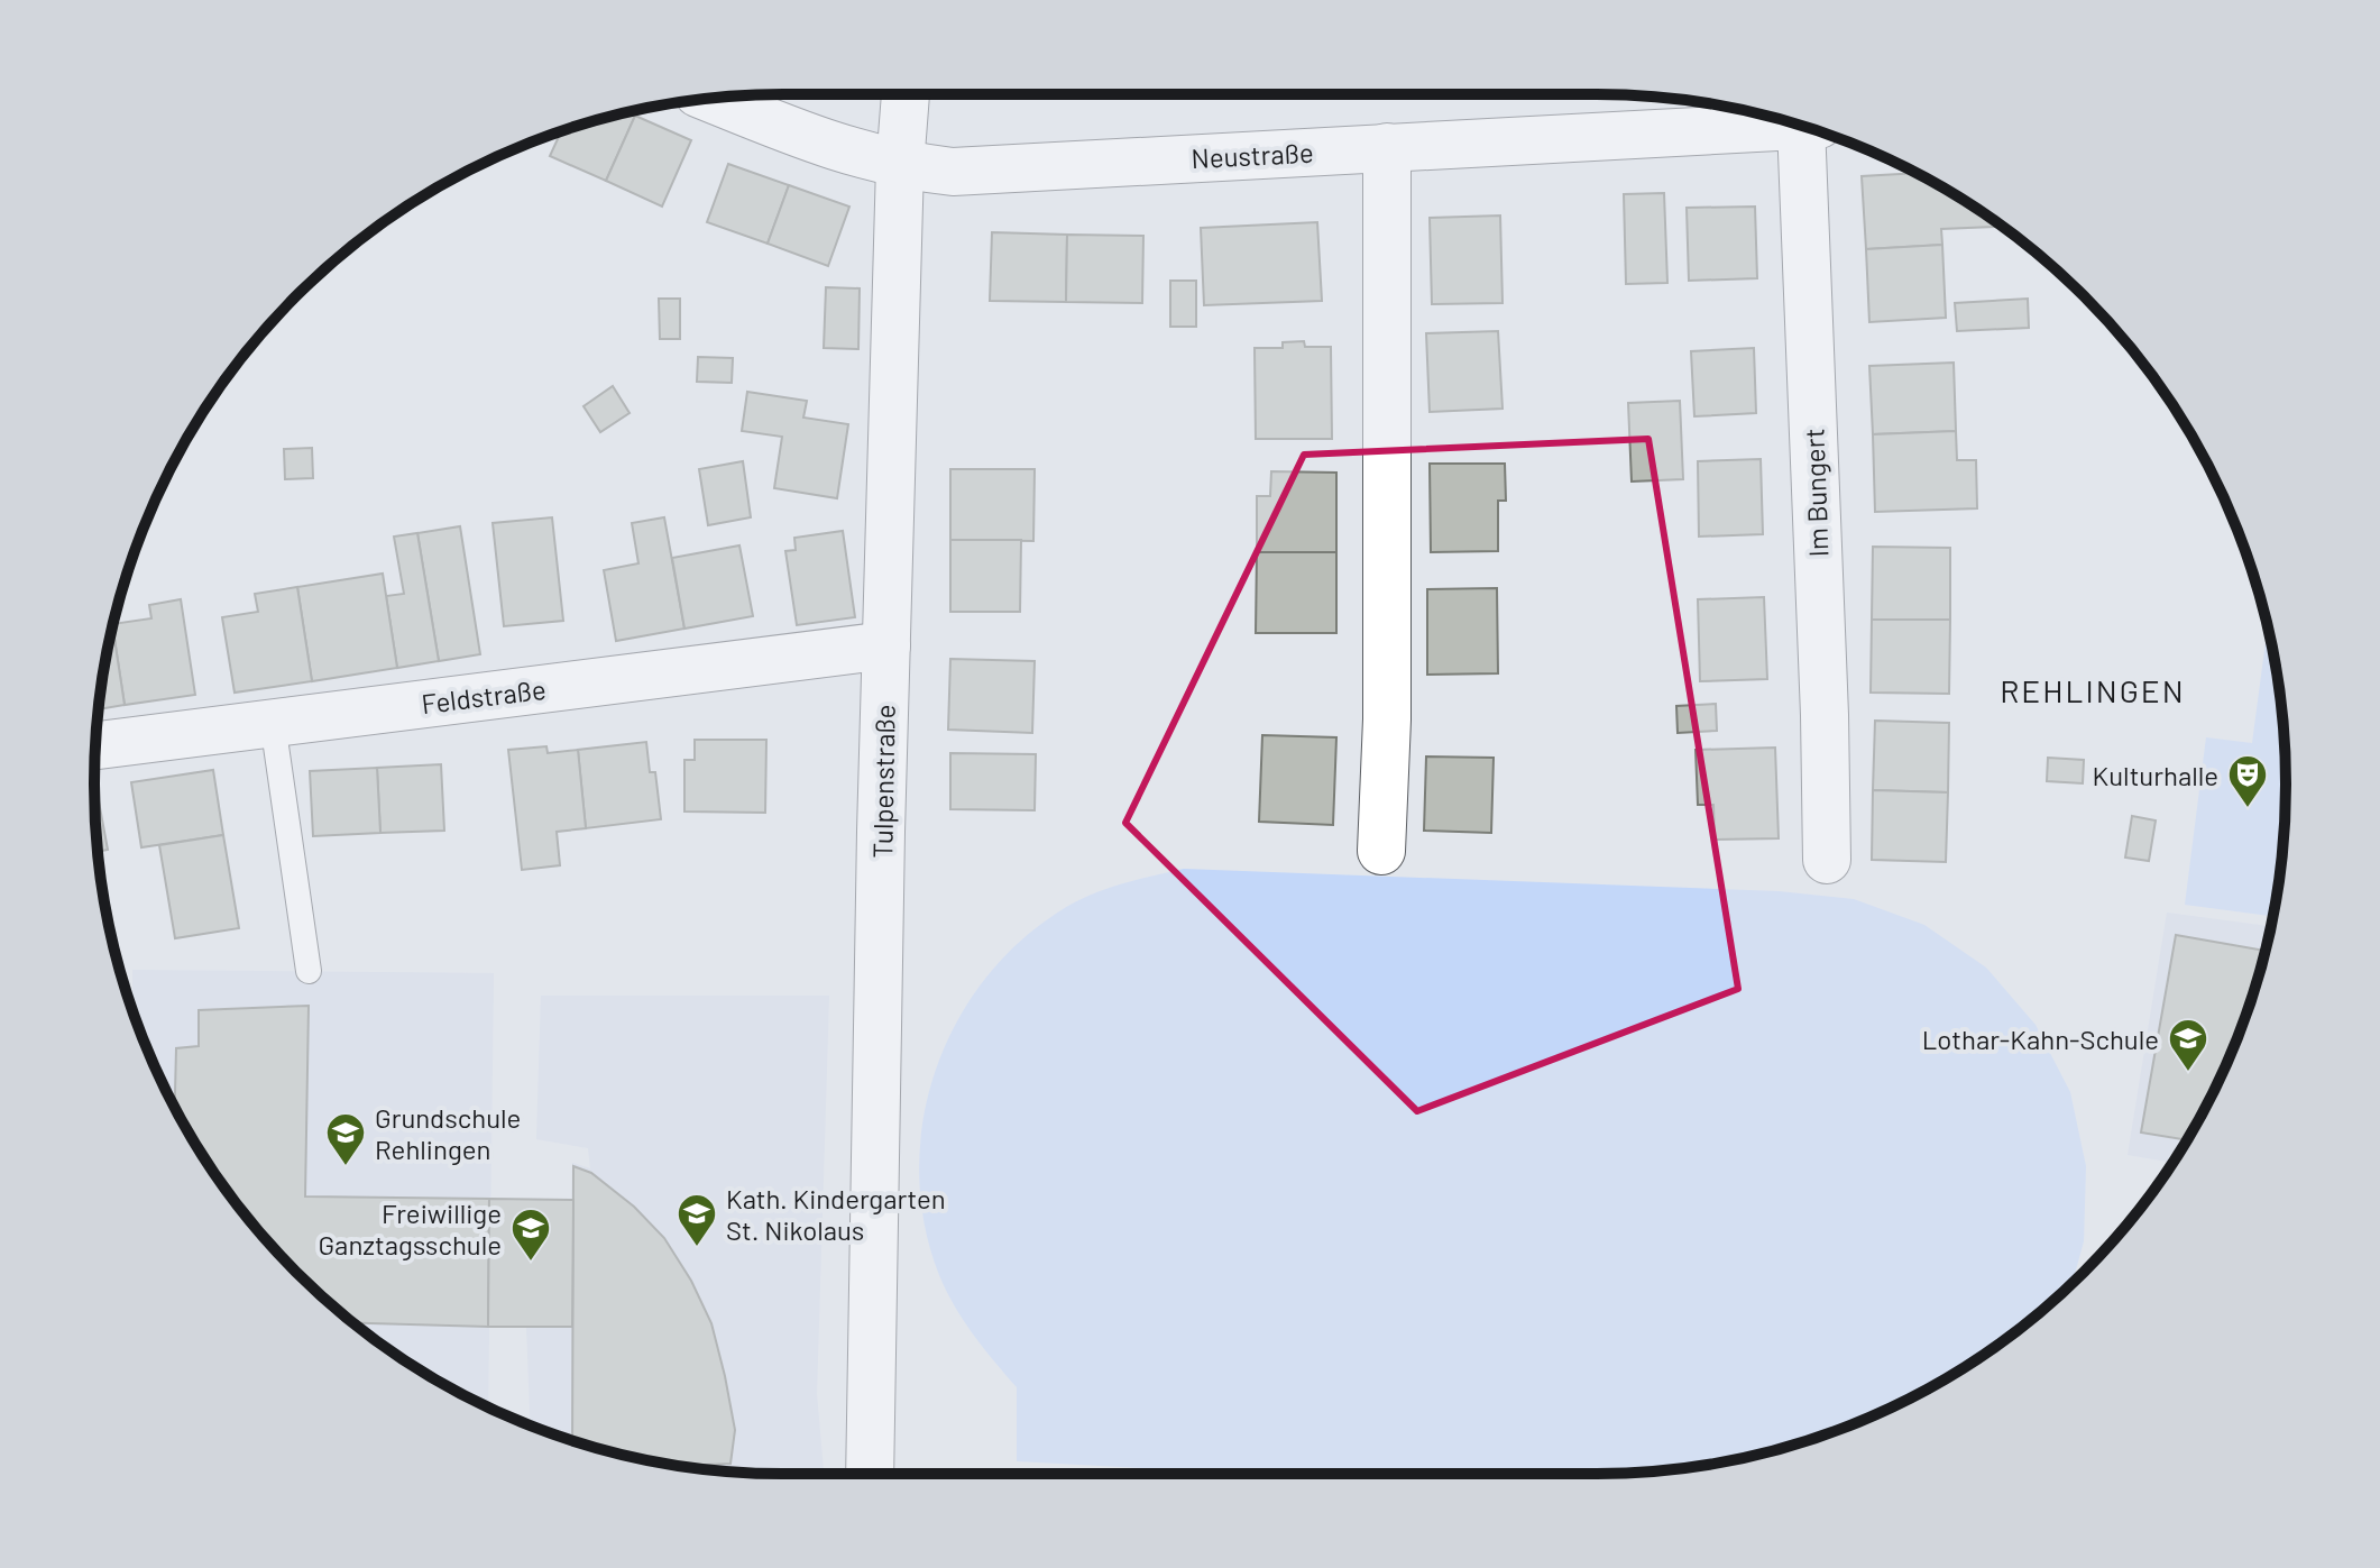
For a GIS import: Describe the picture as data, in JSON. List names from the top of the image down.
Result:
{
  "streets": {
    "street": [
      "Neustraße",
      "Im Bungert",
      "Feldstraße",
      "Tulpenstraße"
    ]
  },
  "crossings": [
    ["Neustraße", "Tulpenstraße"],
    ["Feldstraße", "Tulpenstraße"]
  ],
  "districts": ["REHLINGEN"],
  "places": {
    "theatre": ["Kulturhalle"],
    "school or university": [
      "Lothar-Kahn-Schule",
      "Grundschule Rehlingen",
      "Kath. Kindergarten St. Nikolaus",
      "Freiwillige Ganztagsschule"
    ]
  }
}
